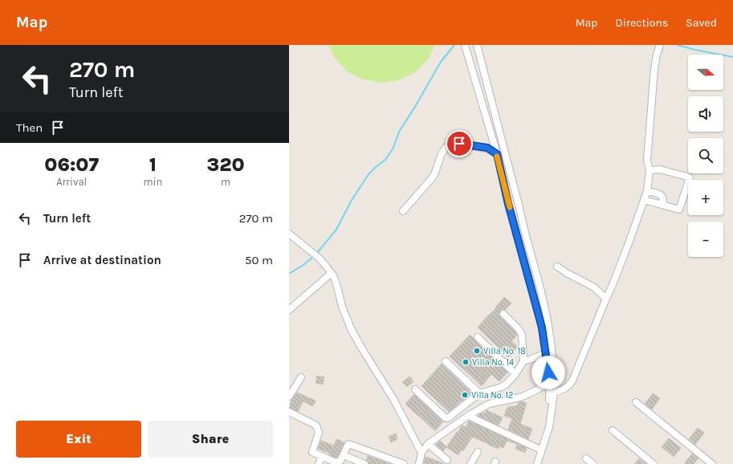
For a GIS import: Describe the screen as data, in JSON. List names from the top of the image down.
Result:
{
  "places": ["Villa No. 18", "Villa No. 14", "Villa No. 12"],
  "north": "right",
  "page": {
    "header": "Map",
    "nav": ["Map", "Directions", "Saved"],
    "turn": ["270 m", "Turn left"],
    "map_buttons": ["+", "−"],
    "then": "Then",
    "eta": [
      "06:07",
      "Arrival",
      "1",
      "min",
      "320",
      "m"
    ],
    "list": [
      {
        "name": "Turn left",
        "value": "270 m"
      },
      {
        "name": "Arrive at destination",
        "value": "50 m"
      }
    ],
    "buttons": ["Exit", "Share"]
  }
}
